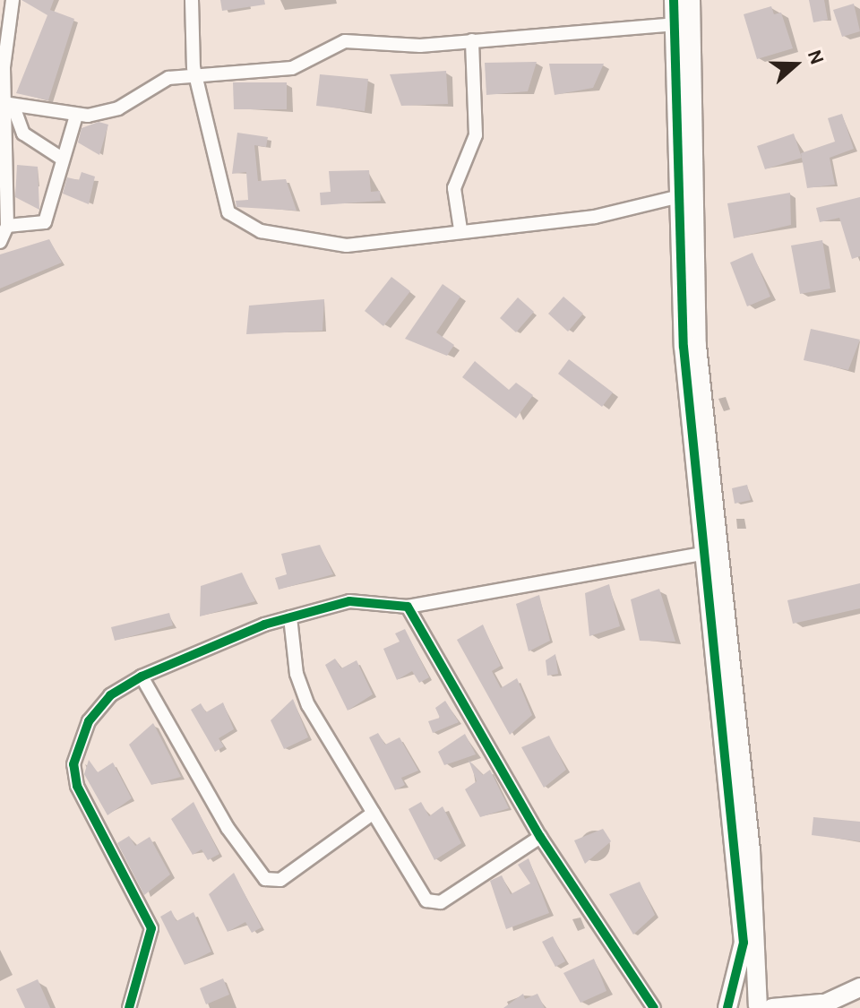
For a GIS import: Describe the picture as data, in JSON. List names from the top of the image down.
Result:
{
  "north": "right"
}
